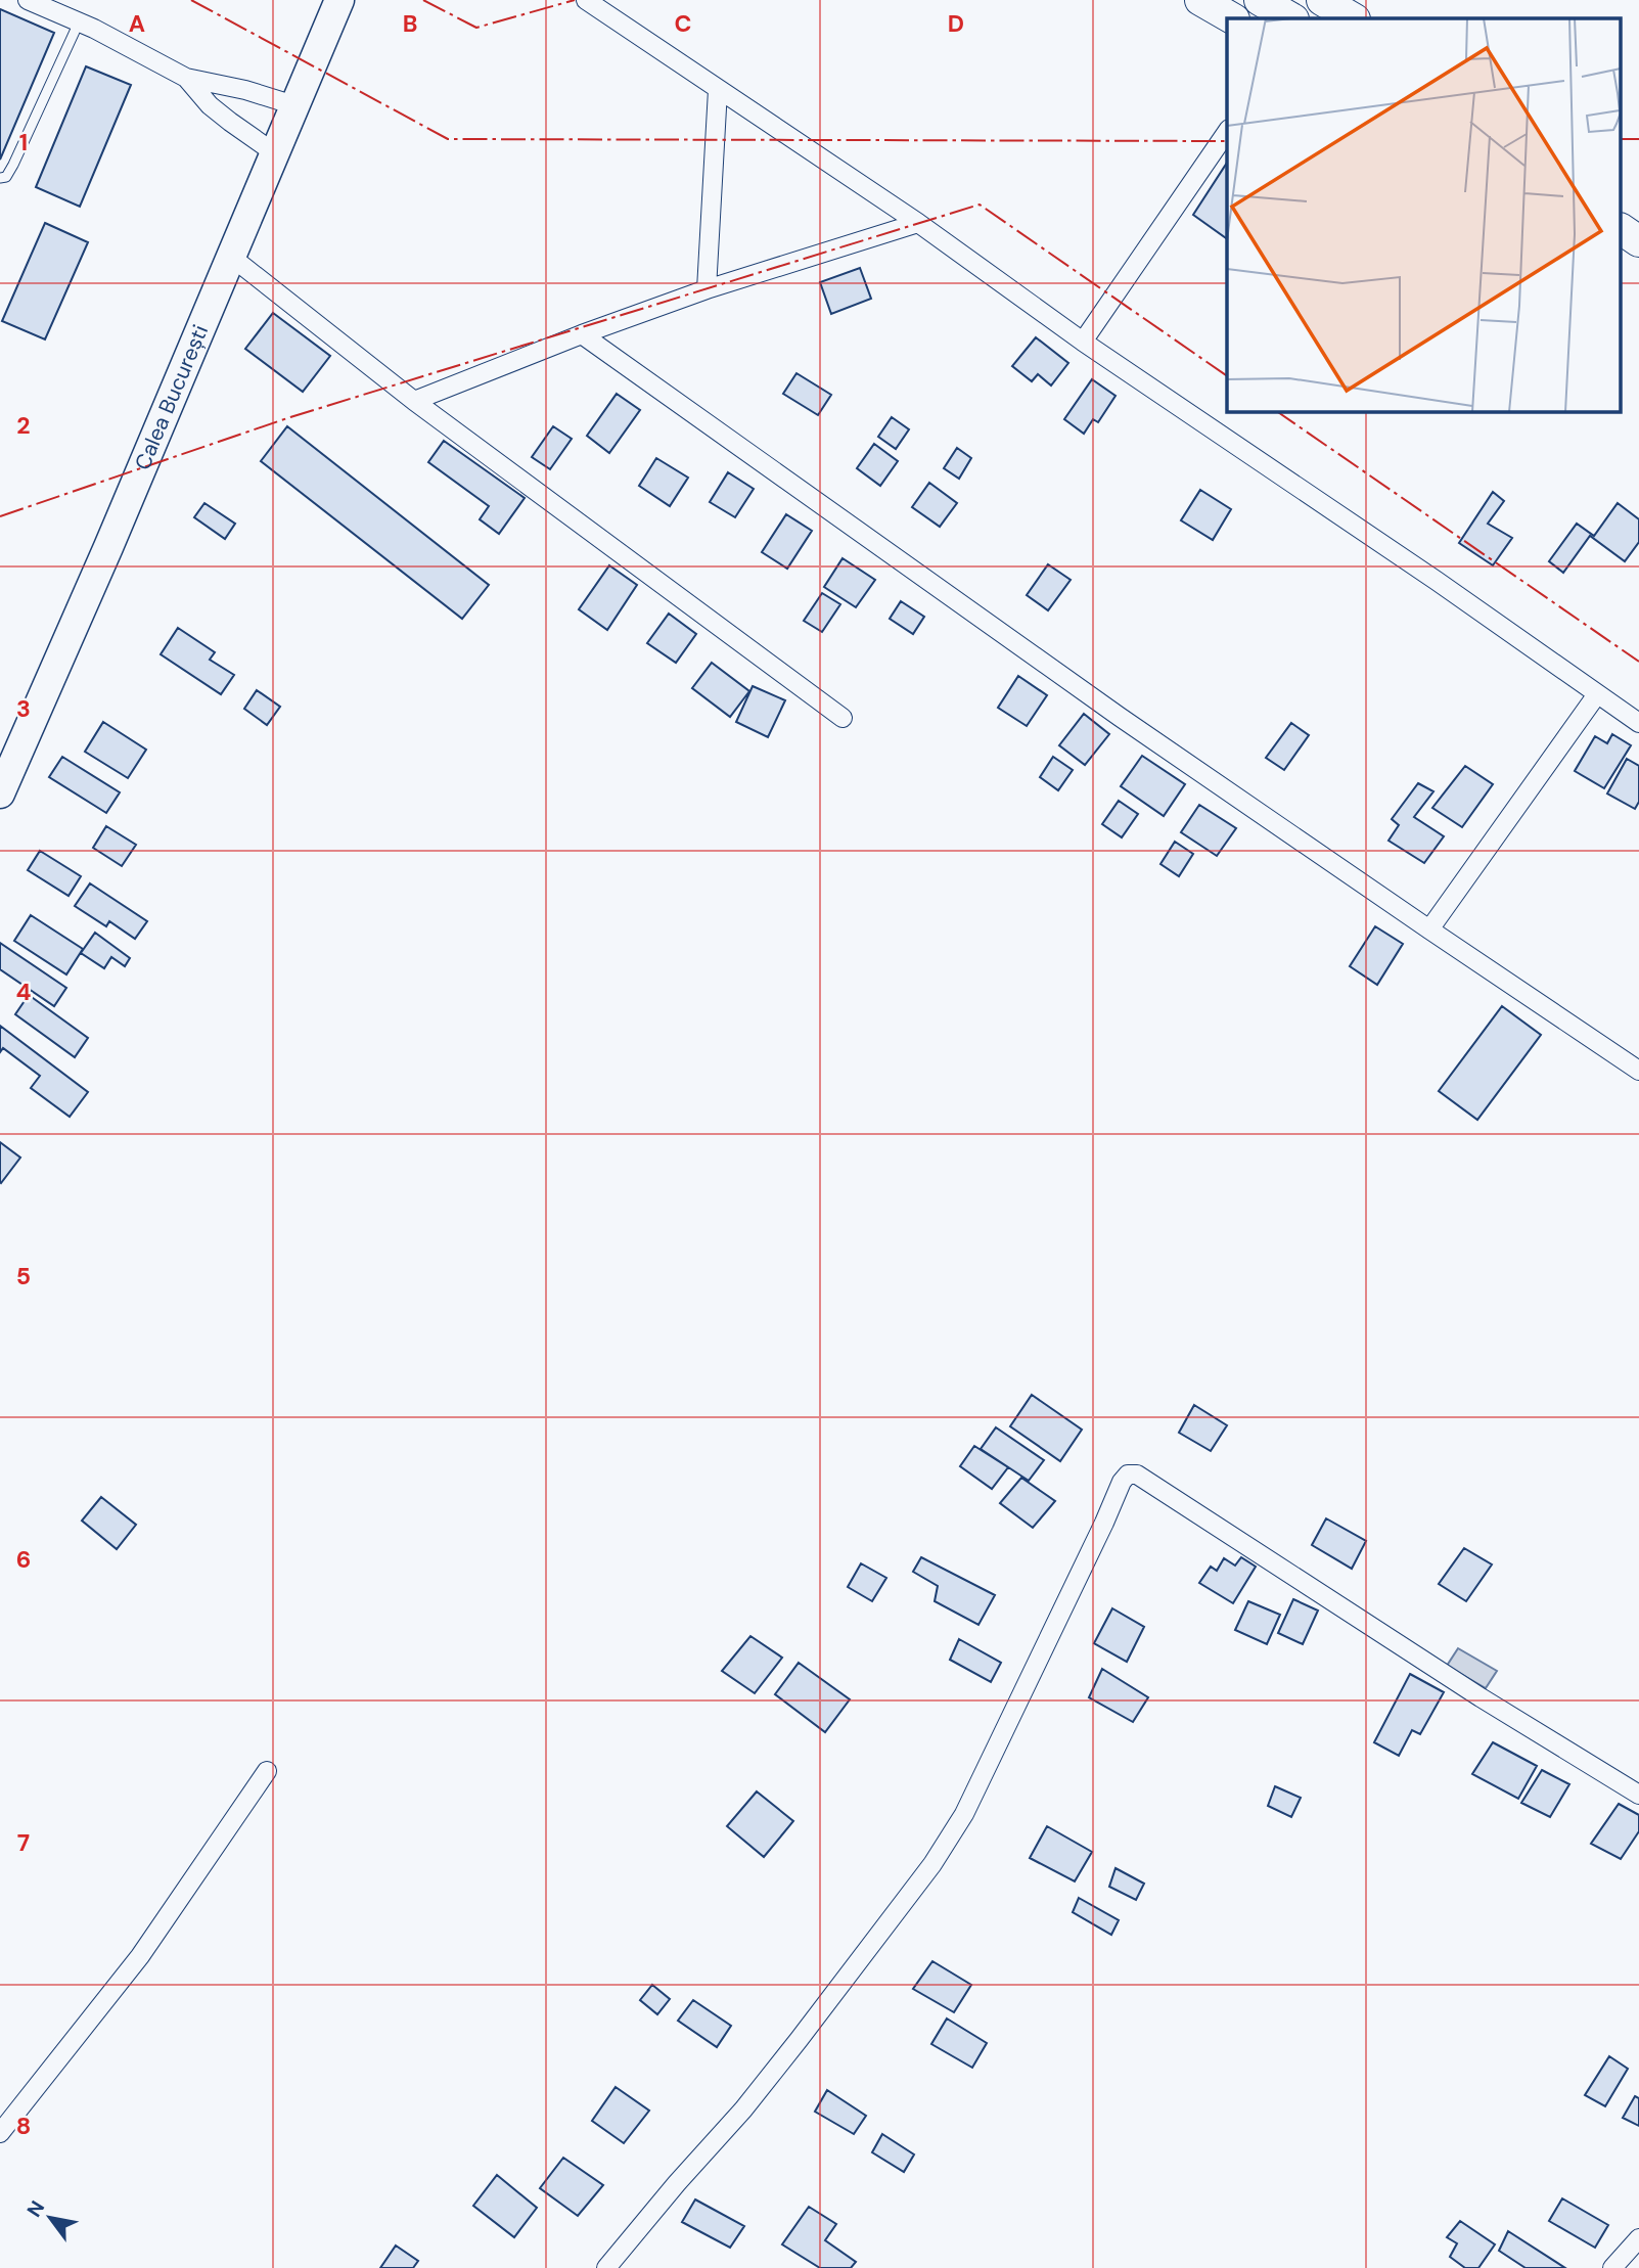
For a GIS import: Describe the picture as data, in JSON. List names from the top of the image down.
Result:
{
  "streets": {
    "main road": ["Calea București"]
  },
  "north": "top left",
  "grid": {
    "columns": [
      "A",
      "B",
      "C",
      "D"
    ],
    "rows": [
      "1",
      "2",
      "3",
      "4",
      "5",
      "6",
      "7",
      "8"
    ]
  }
}
